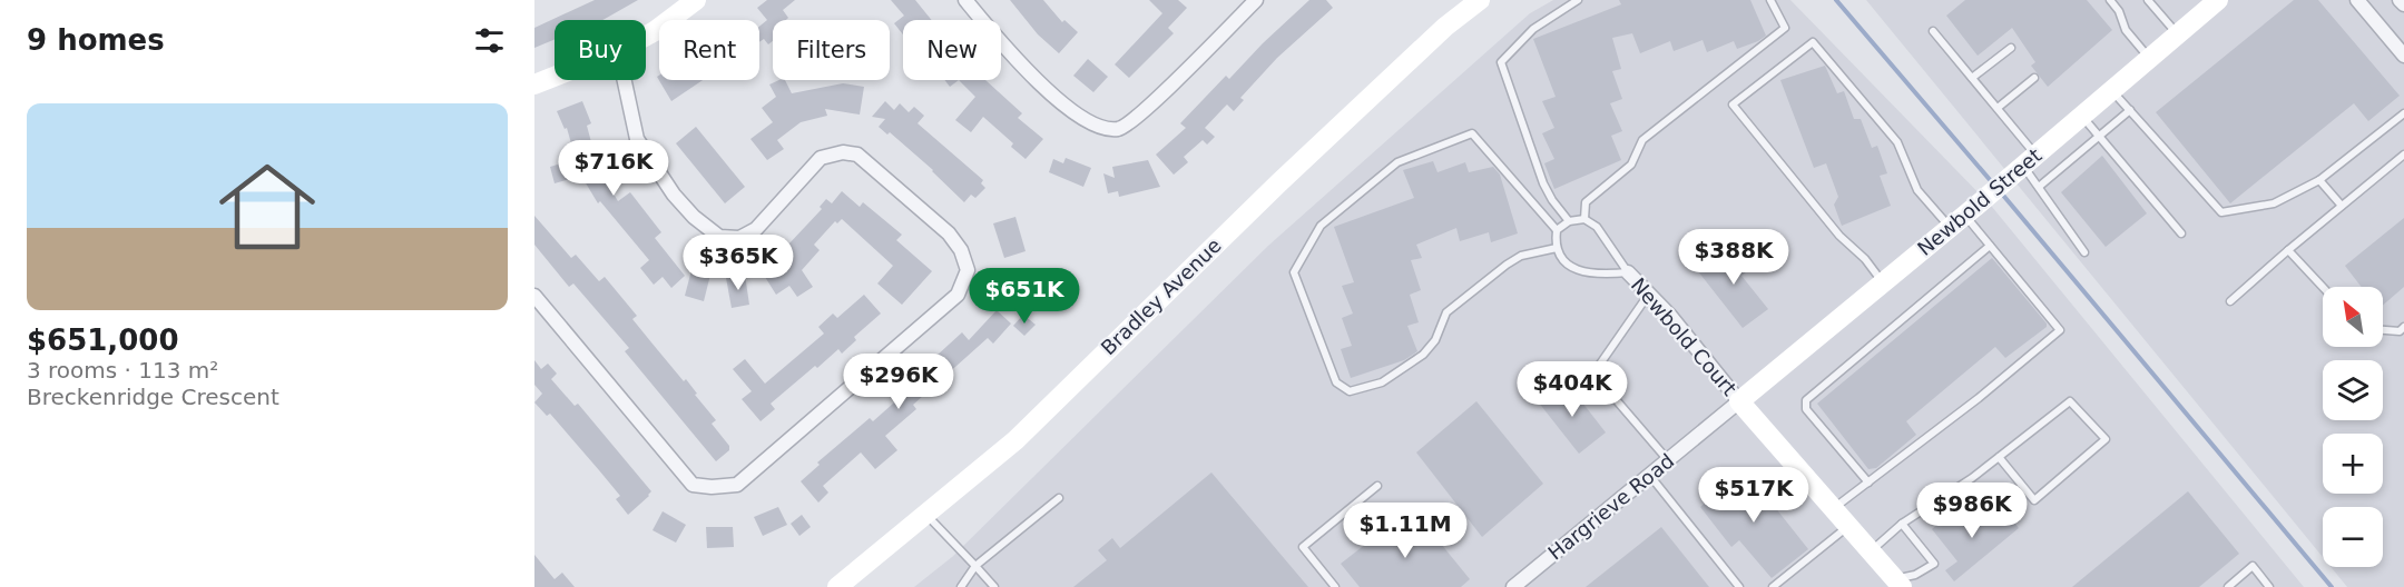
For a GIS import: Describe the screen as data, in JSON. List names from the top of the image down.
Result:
{
  "streets": {
    "street": [
      "Newbold Street",
      "Bradley Avenue",
      "Newbold Court",
      "Hargrieve Road"
    ]
  },
  "crossings": [
    ["Newbold Street", "Newbold Court"],
    ["Newbold Street", "Hargrieve Road"],
    ["Newbold Court", "Hargrieve Road"]
  ],
  "north": "top left",
  "page": {
    "heading": "9 homes",
    "chip": [
      "Buy",
      "Rent",
      "Filters",
      "New"
    ],
    "list": [
      {
        "name": "$651,000",
        "note": "3 rooms · 113 m² · Breckenridge Crescent"
      }
    ],
    "price": [
      "$716K",
      "$388K",
      "$365K",
      "$651K",
      "$296K",
      "$404K",
      "$517K",
      "$986K",
      "$1.11M"
    ],
    "map_buttons": ["+", "−"]
  }
}
